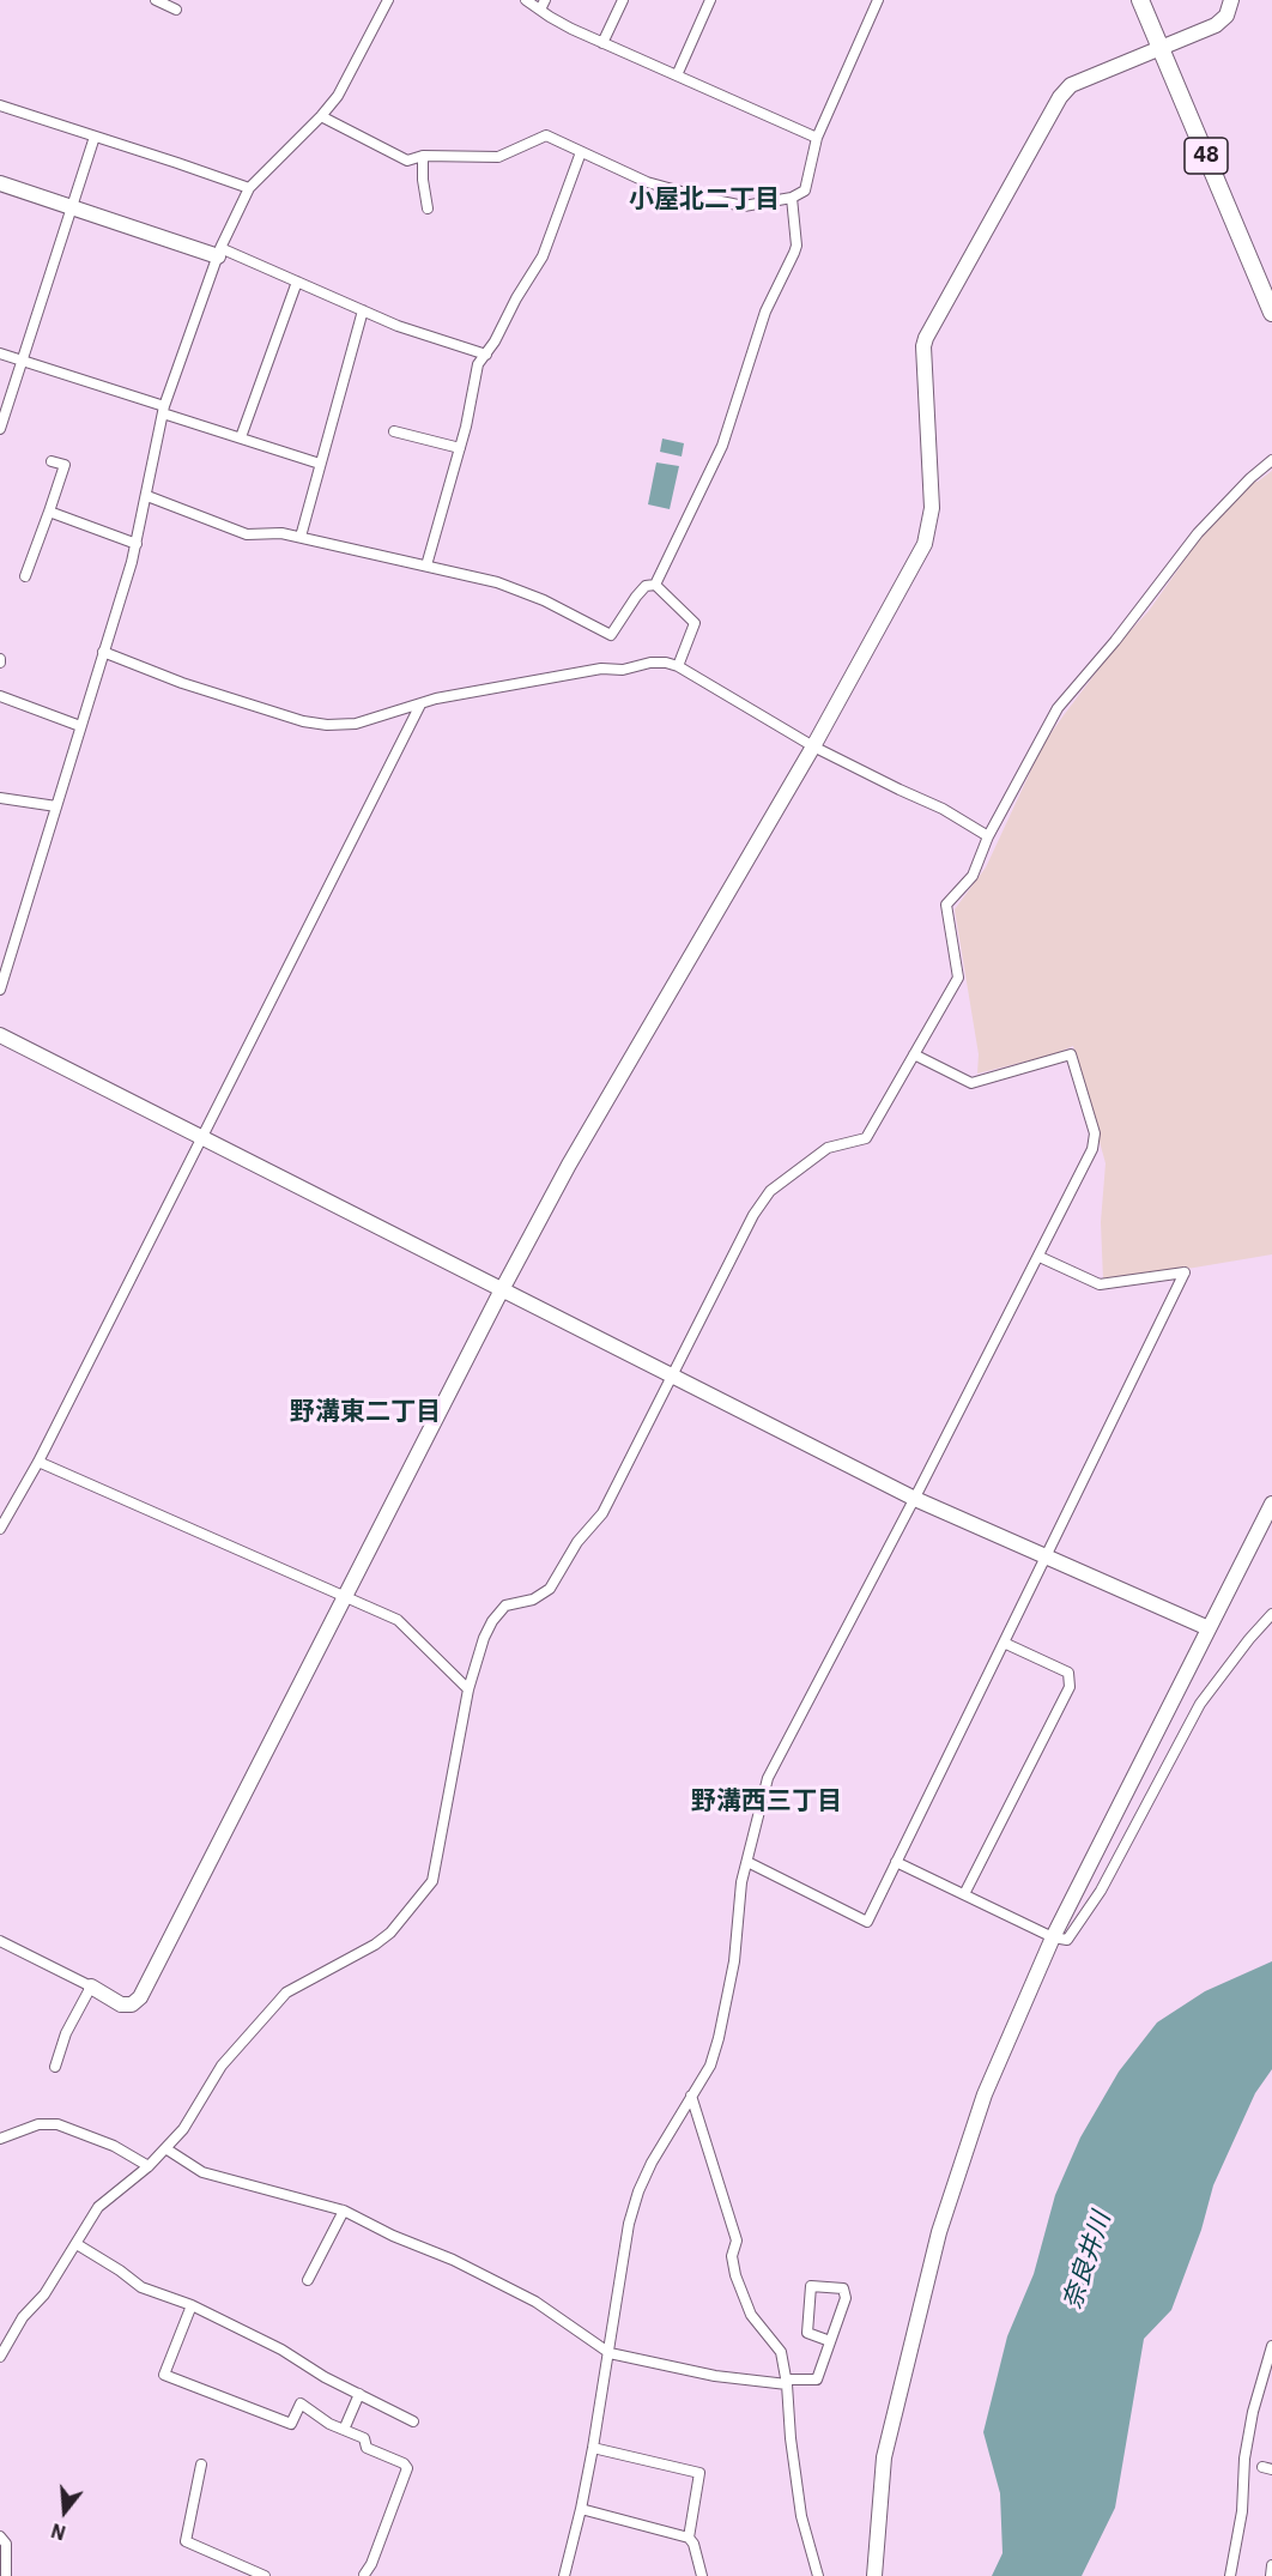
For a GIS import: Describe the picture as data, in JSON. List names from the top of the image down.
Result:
{
  "streets": {
    "main road": ["48"]
  },
  "districts": ["小屋北二丁目", "野溝東二丁目", "野溝西三丁目"],
  "water": ["奈良井川"],
  "north": "bottom"
}
